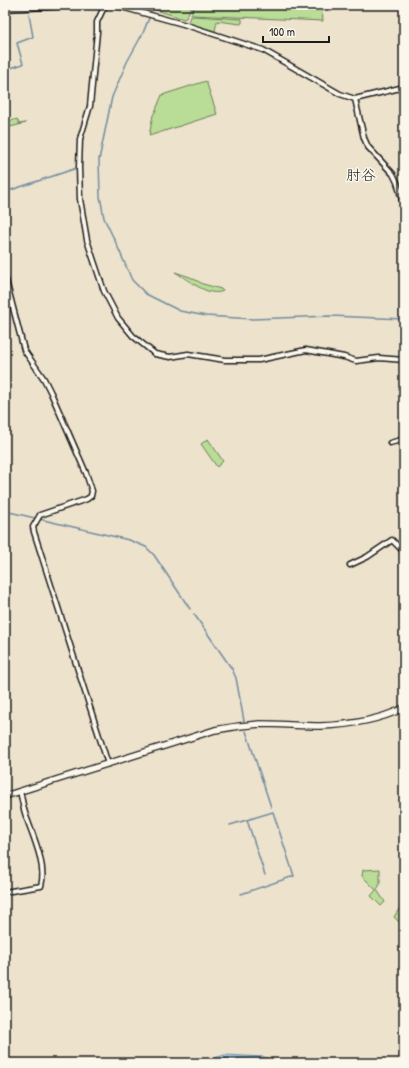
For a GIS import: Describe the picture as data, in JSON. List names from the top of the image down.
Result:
{
  "districts": ["肘谷"],
  "scale_bar": "100 m"
}
